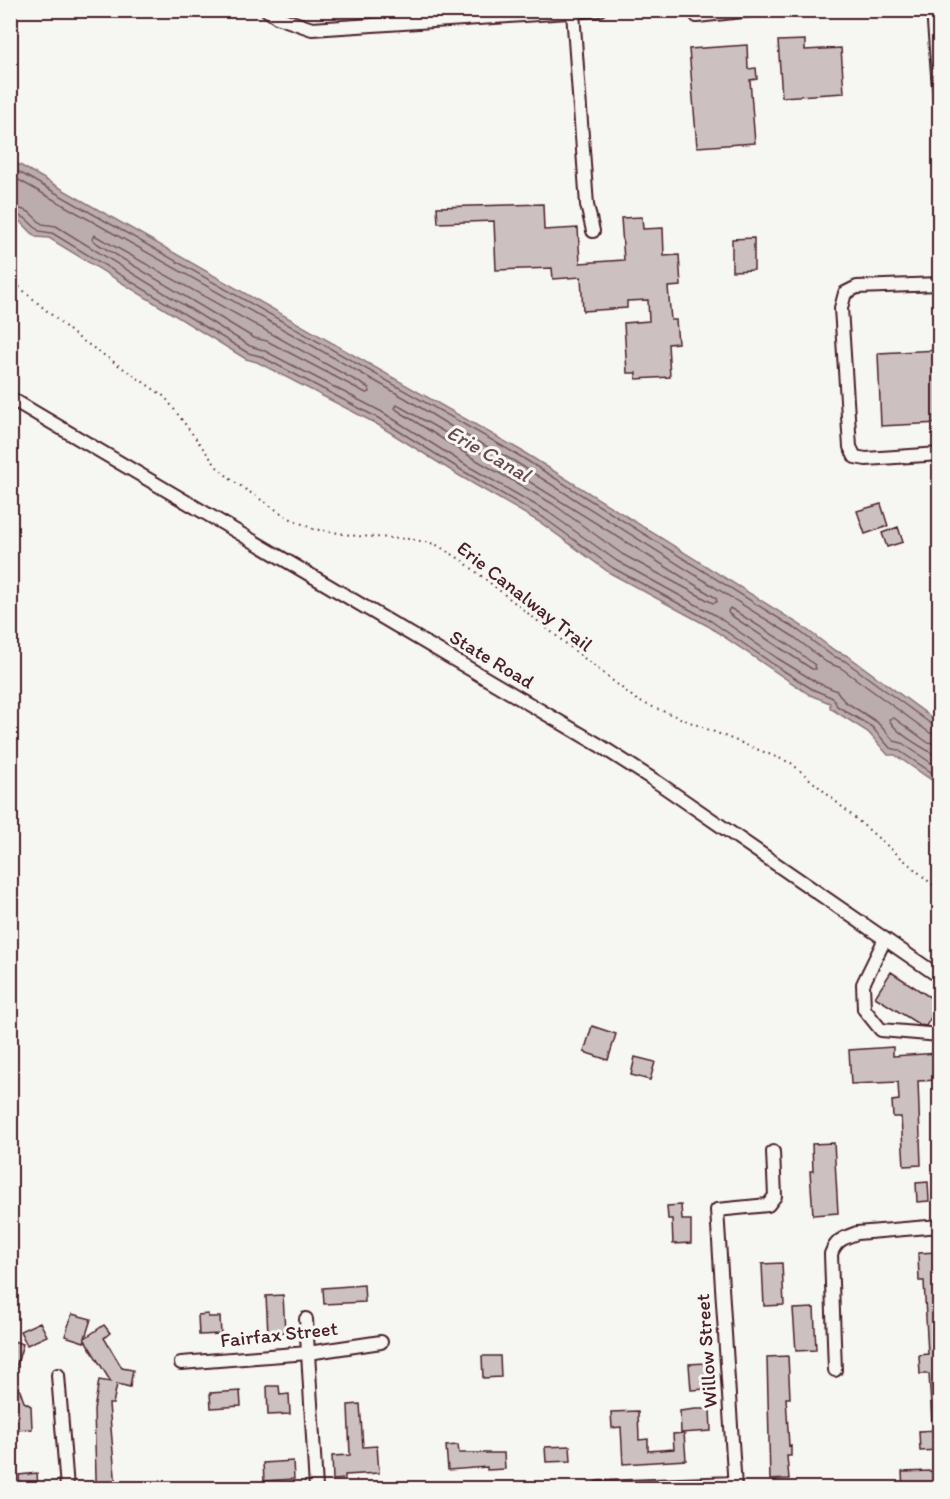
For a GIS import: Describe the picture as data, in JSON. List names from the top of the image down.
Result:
{
  "streets": {
    "street": ["State Road", "Fairfax Street", "Willow Street"],
    "path": ["Erie Canalway Trail"]
  },
  "water": ["Erie Canal"]
}
